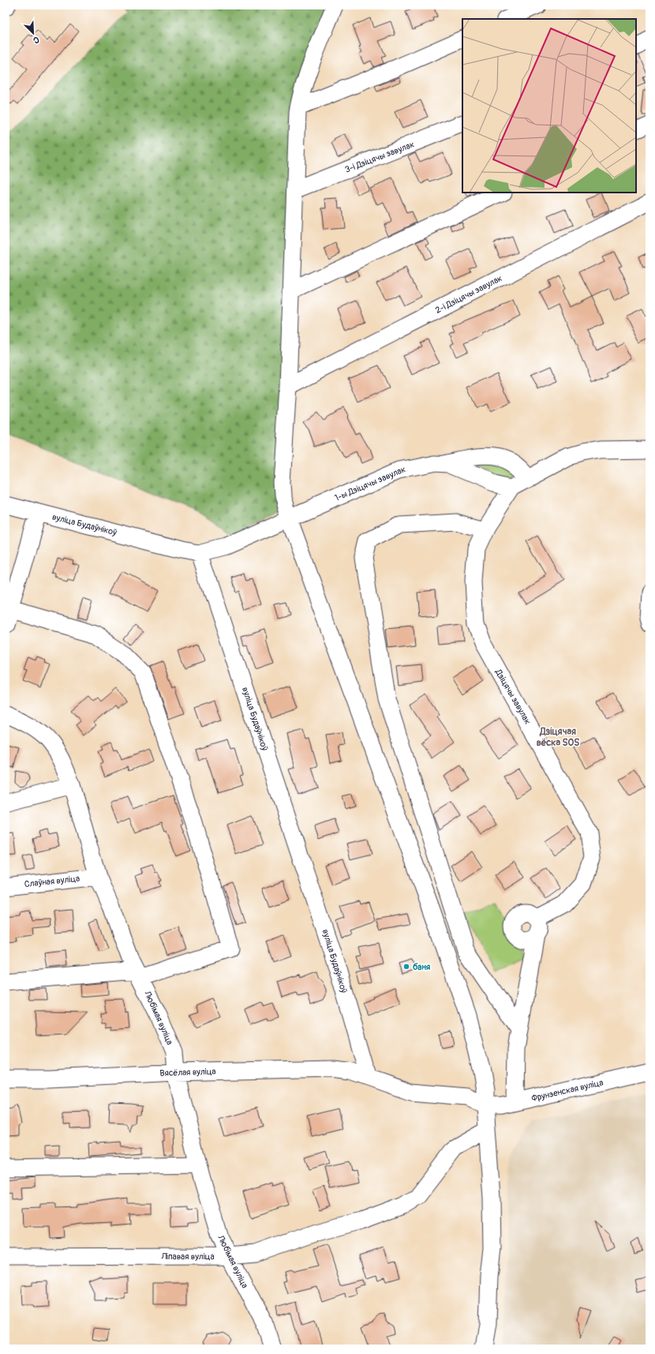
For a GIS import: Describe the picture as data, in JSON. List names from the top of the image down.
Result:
{
  "streets": {
    "street": [
      "3-і Дзіцячы завулак",
      "2-і Дзіцячы завулак",
      "1-ы Дзіцячы завулак",
      "вуліца Будаўнікоў",
      "Дзіцячы завулак",
      "Слаўная вуліца",
      "Любімая вуліца",
      "Вясёлая вуліца",
      "Фрунзенская вуліца",
      "Ліпавая вуліца"
    ]
  },
  "crossings": [
    ["1-ы Дзіцячы завулак", "вуліца Будаўнікоў"],
    ["1-ы Дзіцячы завулак", "Дзіцячы завулак"],
    ["вуліца Будаўнікоў", "Вясёлая вуліца"],
    ["Слаўная вуліца", "Любімая вуліца"],
    ["Любімая вуліца", "Вясёлая вуліца"],
    ["Любімая вуліца", "Ліпавая вуліца"],
    ["Вясёлая вуліца", "Фрунзенская вуліца"]
  ],
  "districts": ["Дзіцячая вёска SOS"],
  "places": ["баня"],
  "north": "bottom right"
}
